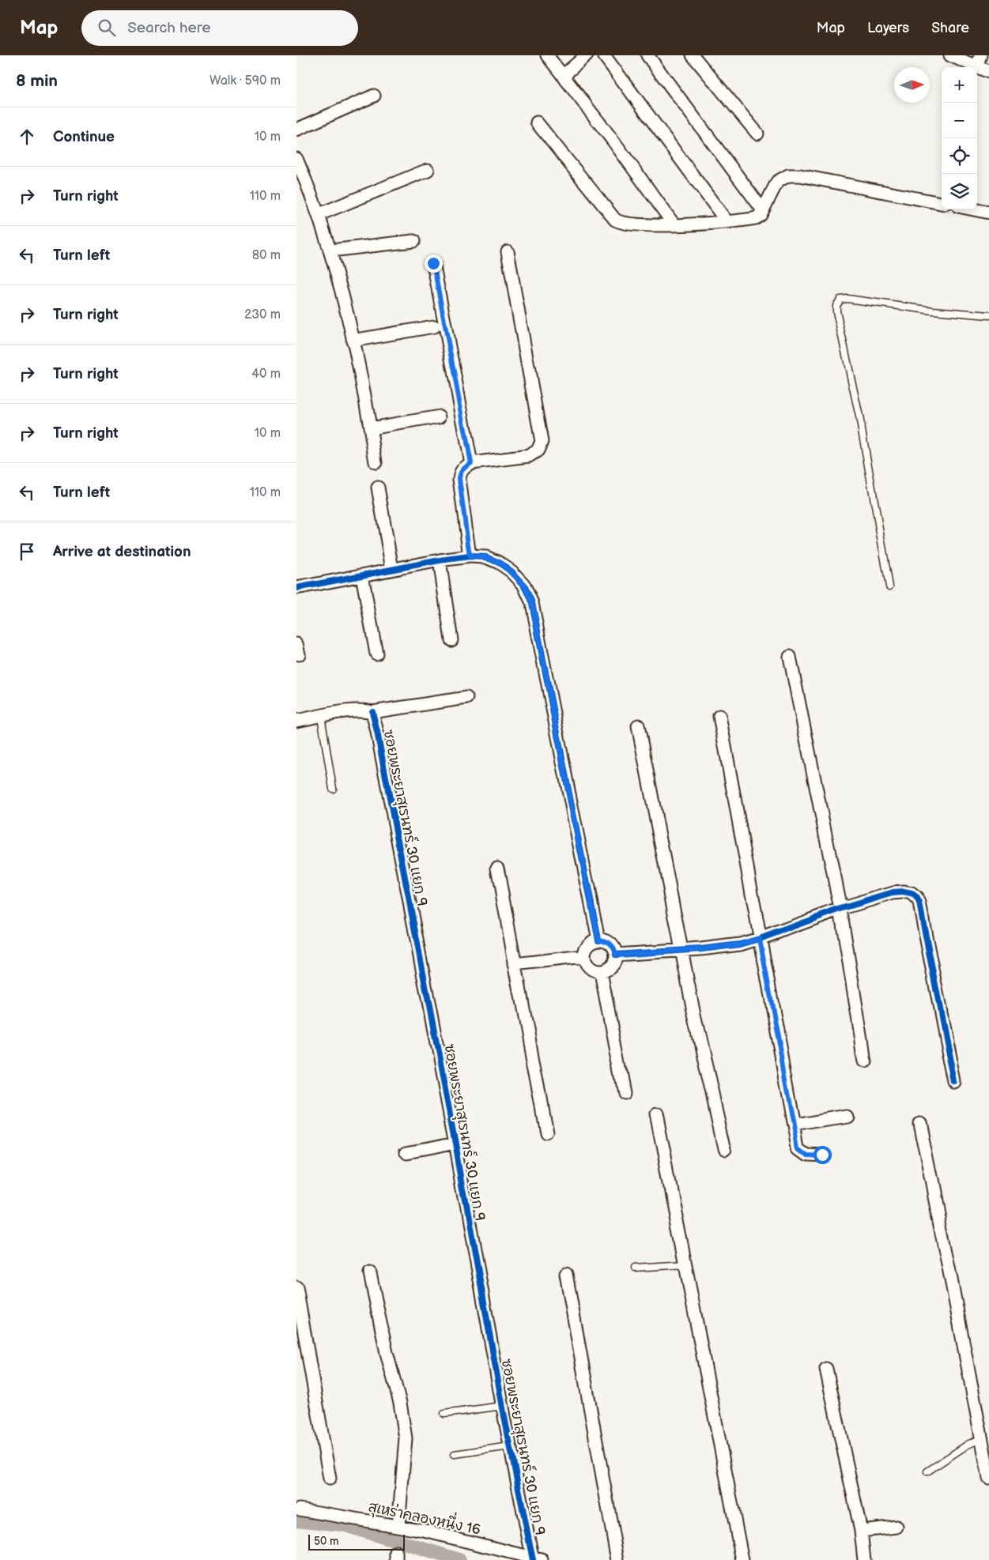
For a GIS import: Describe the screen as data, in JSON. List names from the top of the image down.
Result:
{
  "streets": {
    "street": ["ซอยพระยาสุเรนทร์ 30 แยก 9", "สุเหร่าคลองหนึ่ง 16"]
  },
  "crossings": [
    ["ซอยพระยาสุเรนทร์ 30 แยก 9", "สุเหร่าคลองหนึ่ง 16"]
  ],
  "scale_bar": "50 m",
  "north": "right",
  "page": {
    "header": "Map",
    "search": "Search here",
    "nav": ["Map", "Layers", "Share"],
    "heading": ["8 min", "Walk · 590 m"],
    "map_buttons": ["+", "−"],
    "list": [
      ["Continue", "10 m"],
      ["Turn right", "110 m"],
      ["Turn left", "80 m"],
      ["Turn right", "230 m"],
      ["Turn right", "40 m"],
      ["Turn right", "10 m"],
      ["Turn left", "110 m"],
      "Arrive at destination"
    ],
    "scale": "50 m"
  }
}
